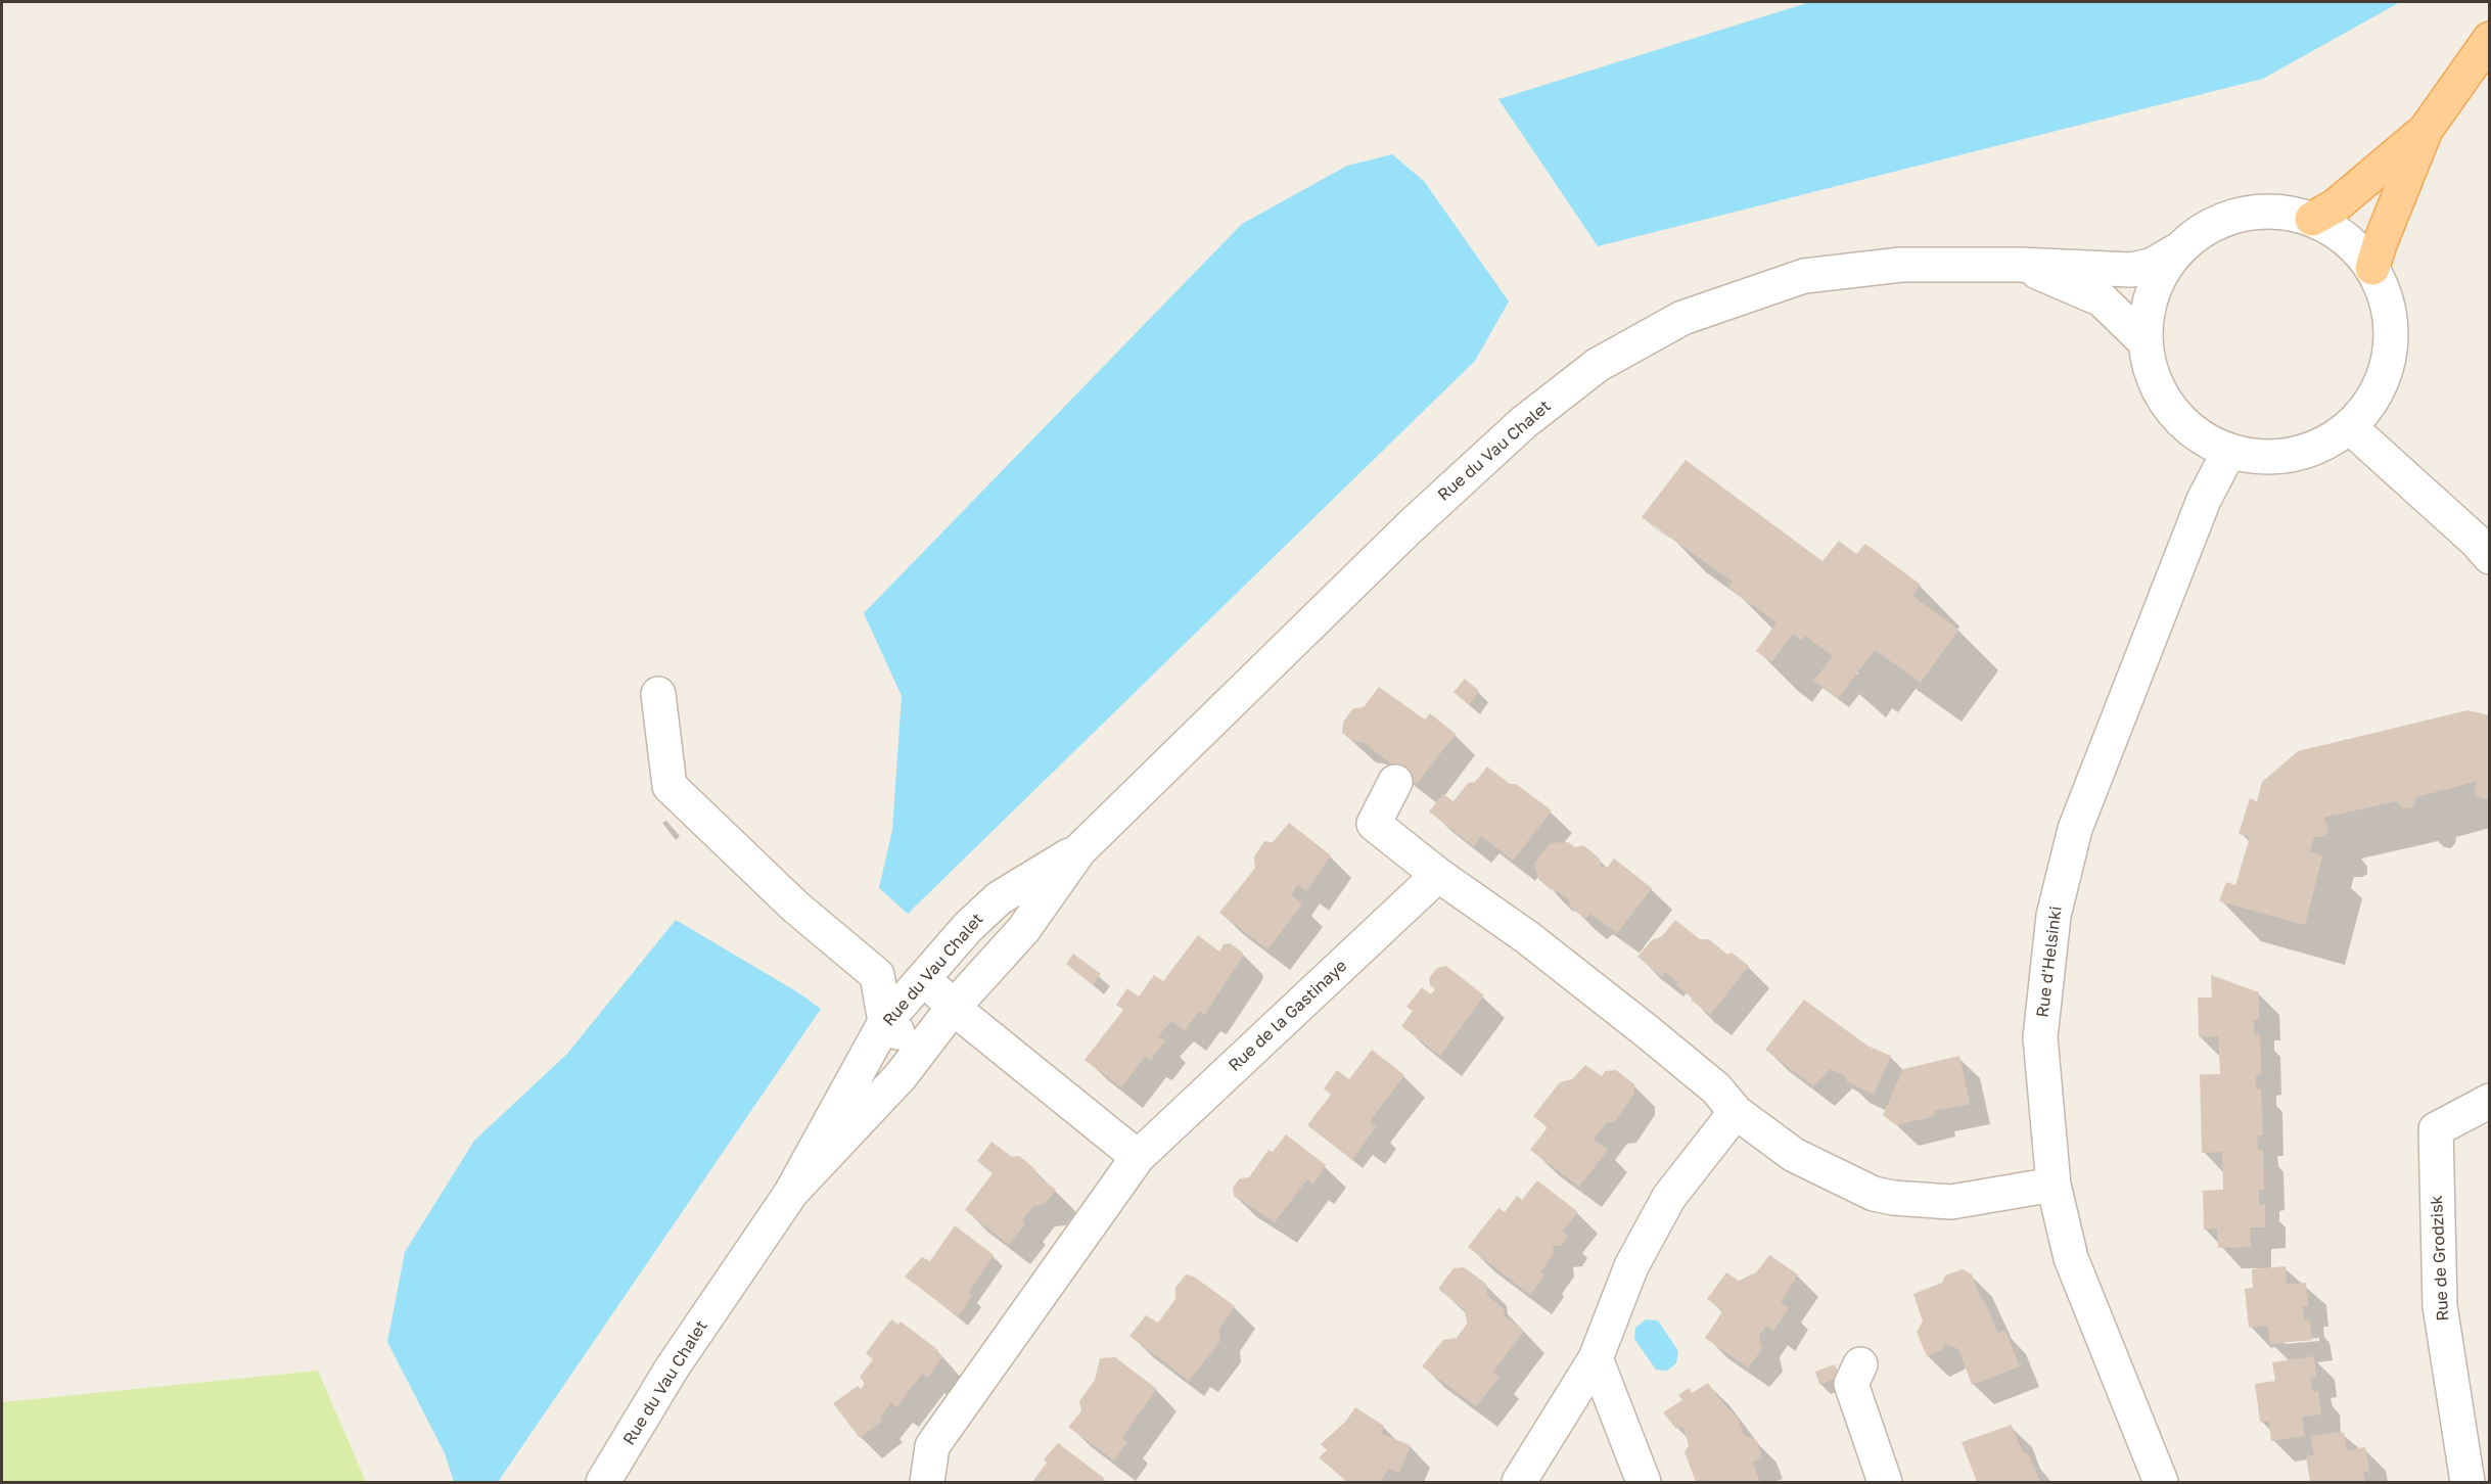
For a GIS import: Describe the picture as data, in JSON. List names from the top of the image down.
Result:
{
  "streets": {
    "street": [
      "Rue du Vau Chalet",
      "Rue d'Helsinki",
      "Rue de la Gastinaye",
      "Rue de Grodzisk"
    ]
  }
}
